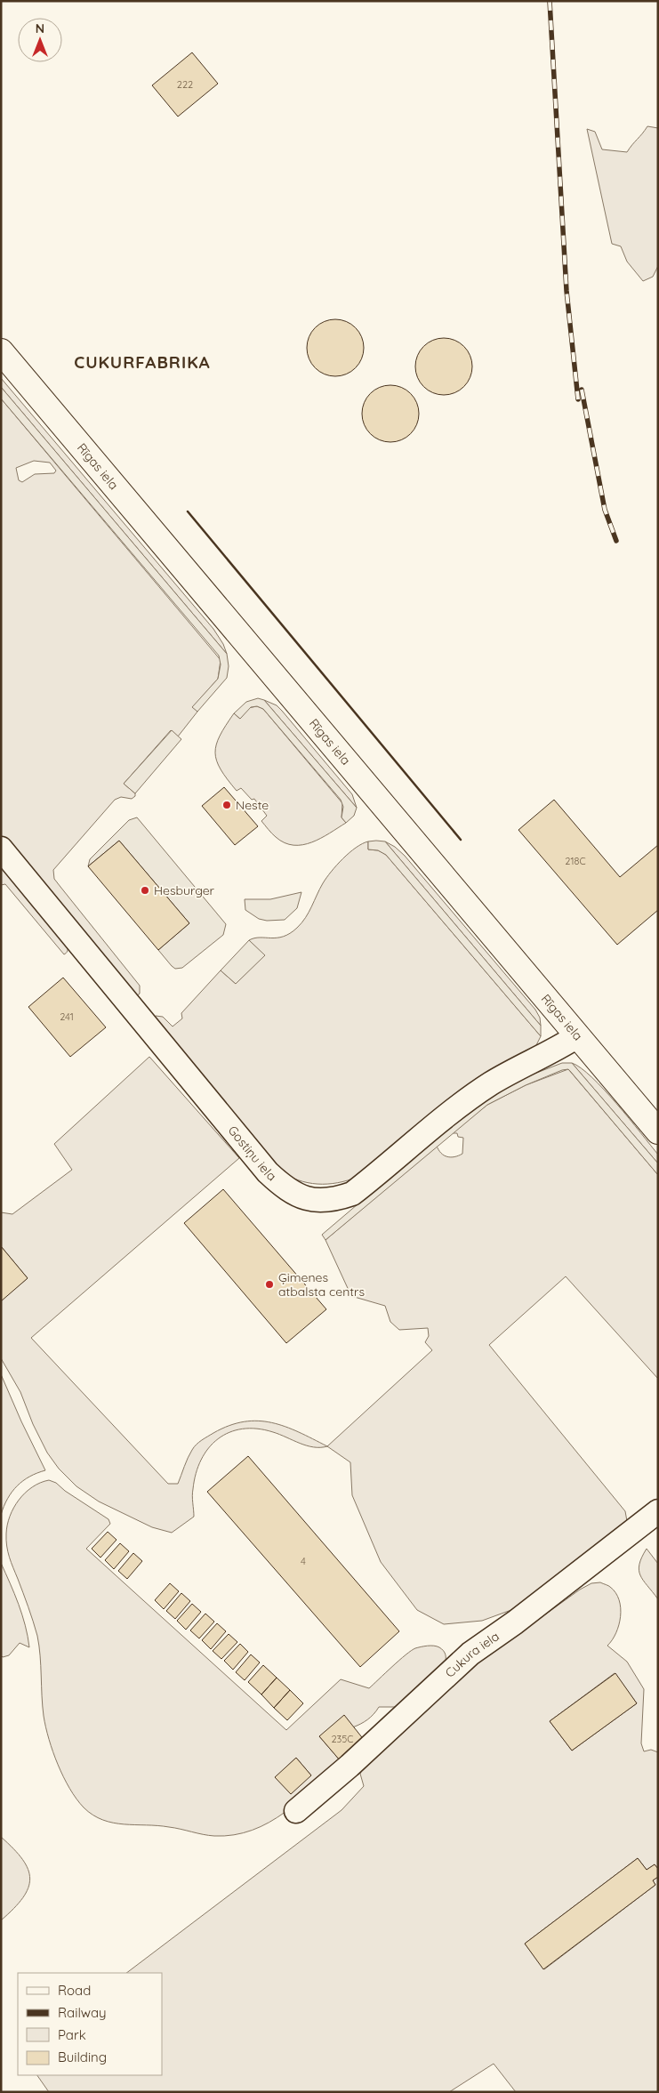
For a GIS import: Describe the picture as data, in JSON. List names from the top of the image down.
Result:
{
  "streets": {
    "highway": ["Rīgas iela"],
    "street": ["Gostiņu iela", "Cukura iela"]
  },
  "crossings": [
    ["Rīgas iela", "Gostiņu iela"]
  ],
  "districts": ["CUKURFABRIKA"],
  "places": ["Neste", "Hesburger", "Ģimenes atbalsta centrs"],
  "house_numbers": [
    "222",
    "218C",
    "241",
    "4",
    "235C"
  ],
  "legend": [
    "Road",
    "Railway",
    "Park",
    "Building"
  ],
  "north": "top"
}
